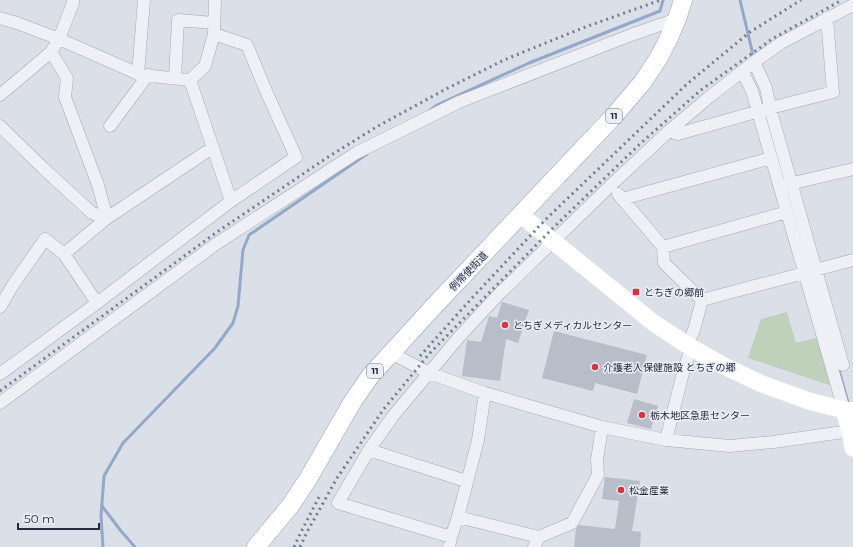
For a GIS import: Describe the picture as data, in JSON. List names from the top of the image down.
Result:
{
  "streets": {
    "main road": ["11", "例幣使街道"]
  },
  "places": {
    "transit": ["とちぎの郷前"],
    "other": [
      "とちぎメディカルセンター",
      "介護老人保健施設 とちぎの郷",
      "栃木地区急患センター",
      "松金産業"
    ]
  },
  "scale_bar": "50 m"
}
